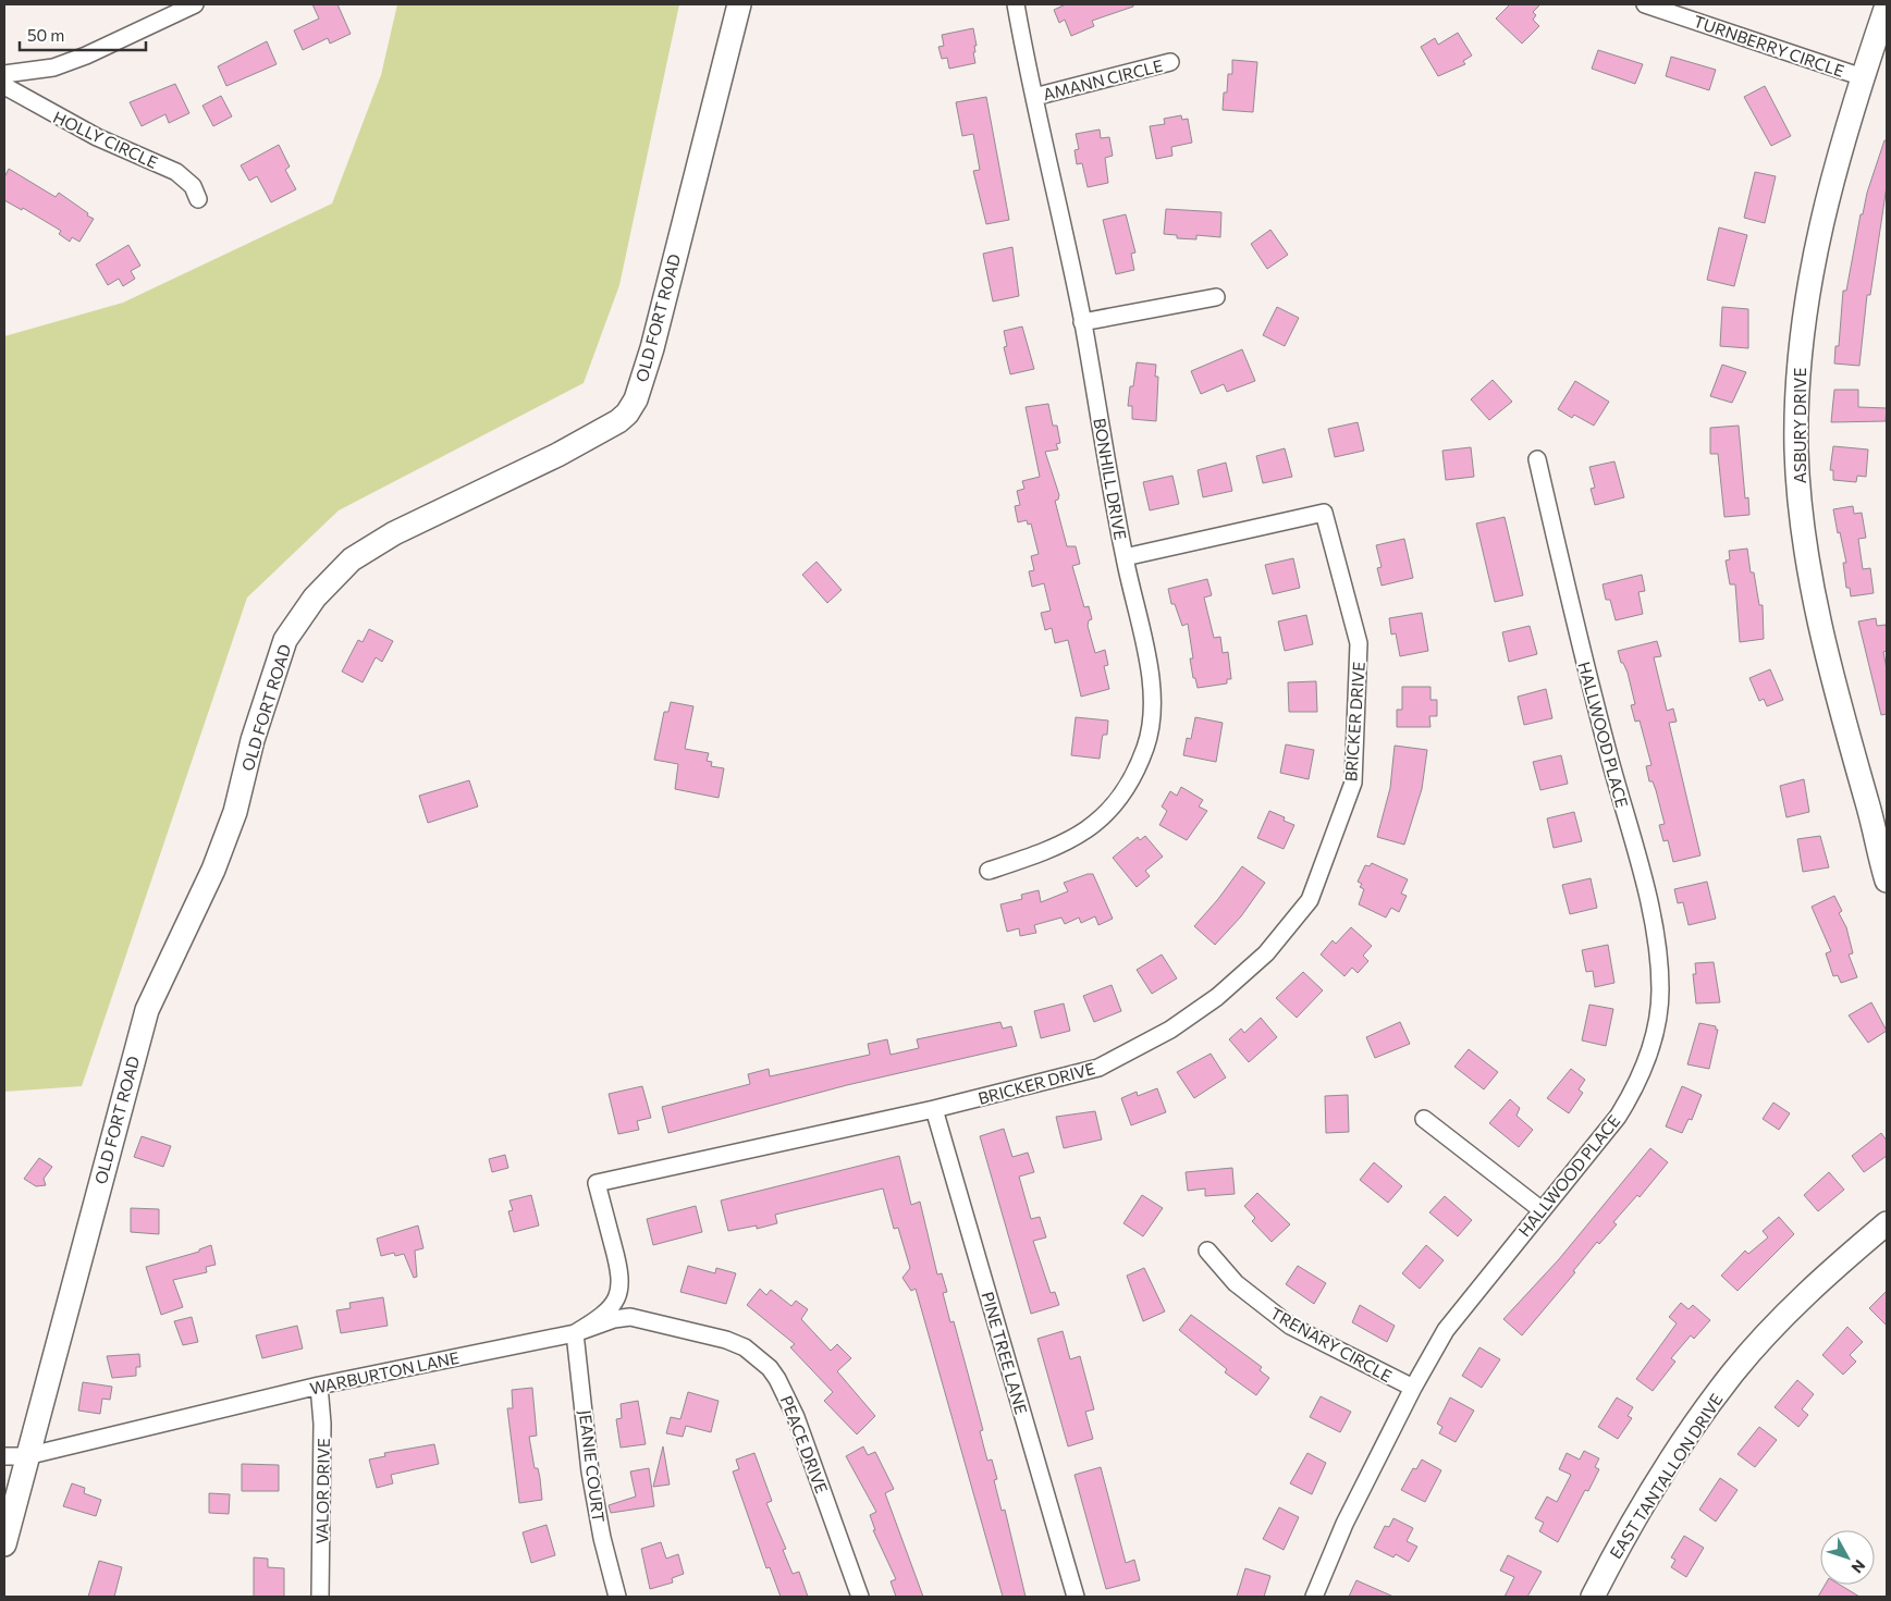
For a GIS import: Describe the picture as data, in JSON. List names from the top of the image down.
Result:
{
  "streets": {
    "main road": ["OLD FORT ROAD", "ASBURY DRIVE", "EAST TANTALLON DRIVE"],
    "street": [
      "TURNBERRY CIRCLE",
      "AMANN CIRCLE",
      "HOLLY CIRCLE",
      "BONHILL DRIVE",
      "BRICKER DRIVE",
      "HALLWOOD PLACE",
      "TRENARY CIRCLE",
      "PINE TREE LANE",
      "WARBURTON LANE",
      "PEACE DRIVE",
      "JEANIE COURT",
      "VALOR DRIVE"
    ]
  },
  "crossings": [
    ["TURNBERRY CIRCLE", "ASBURY DRIVE"],
    ["AMANN CIRCLE", "BONHILL DRIVE"],
    ["OLD FORT ROAD", "WARBURTON LANE"],
    ["BONHILL DRIVE", "BRICKER DRIVE"],
    ["BRICKER DRIVE", "PINE TREE LANE"],
    ["BRICKER DRIVE", "WARBURTON LANE"],
    ["HALLWOOD PLACE", "TRENARY CIRCLE"],
    ["WARBURTON LANE", "PEACE DRIVE"],
    ["WARBURTON LANE", "JEANIE COURT"],
    ["WARBURTON LANE", "VALOR DRIVE"],
    ["PEACE DRIVE", "JEANIE COURT"]
  ],
  "scale_bar": "50 m",
  "north": "bottom right"
}
